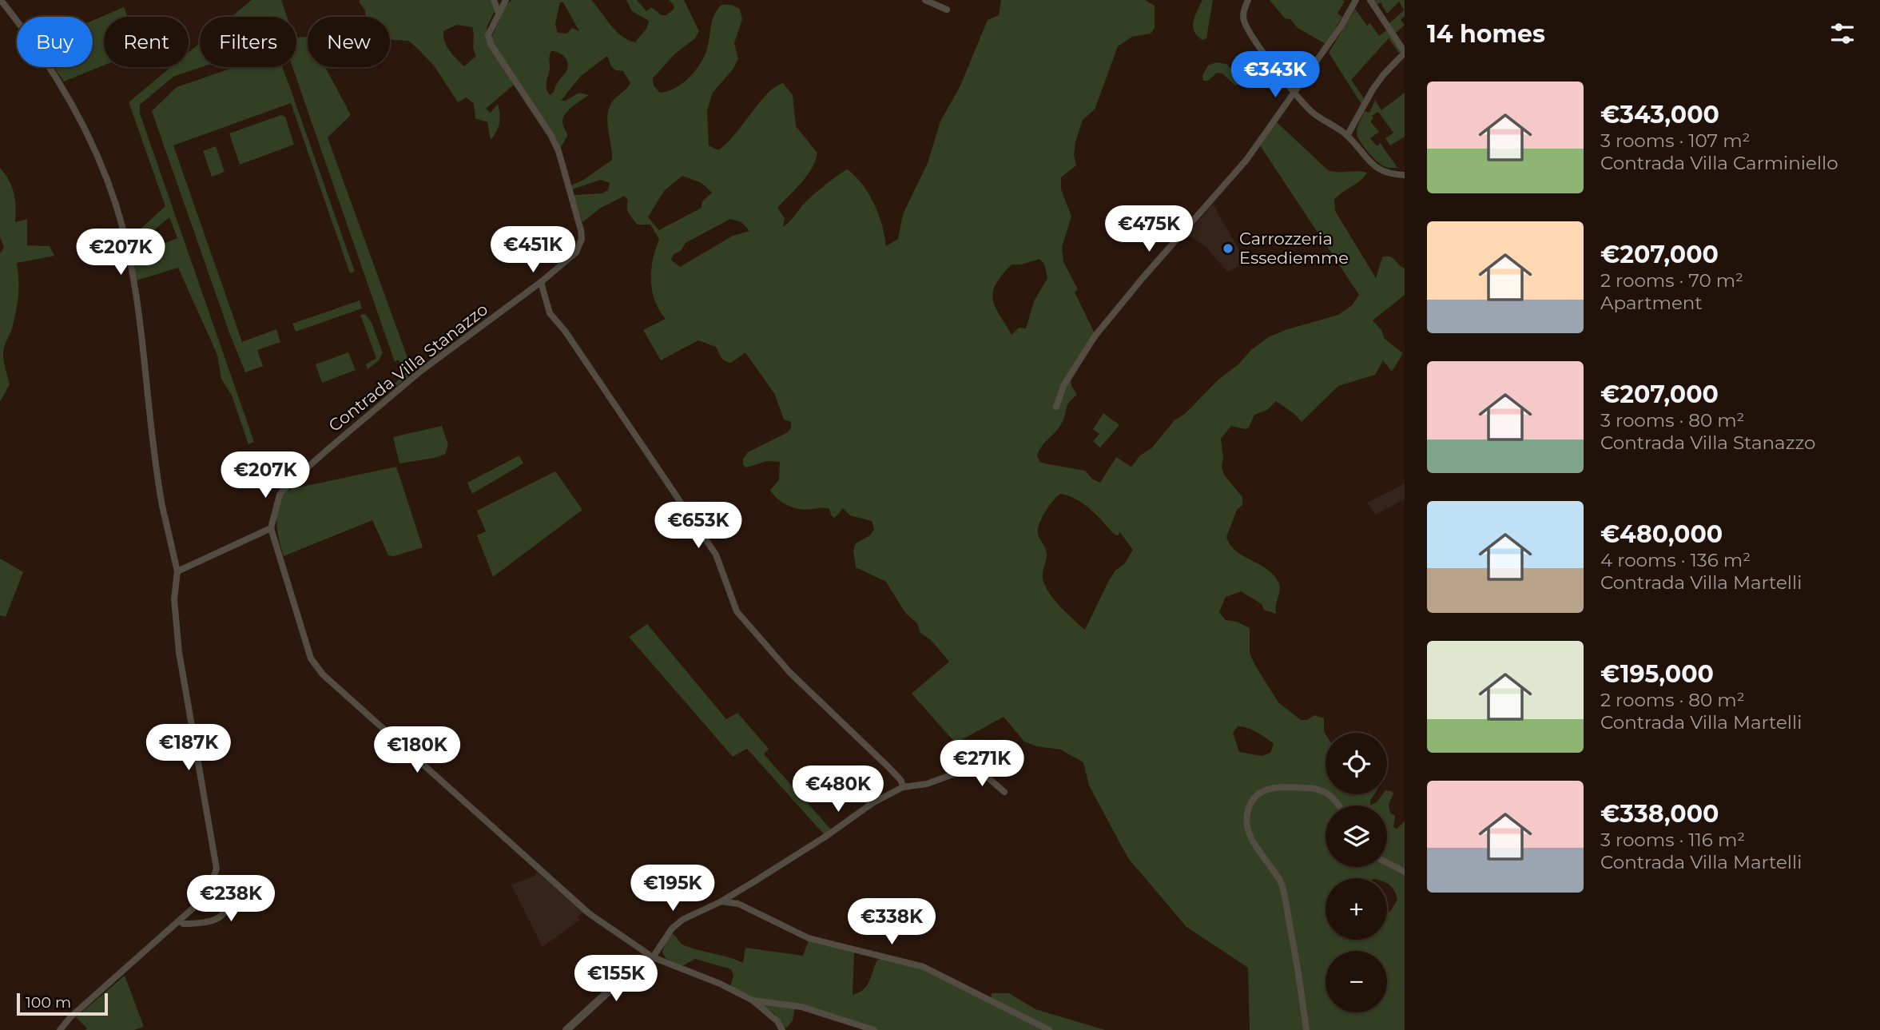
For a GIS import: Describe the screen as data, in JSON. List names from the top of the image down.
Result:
{
  "streets": {
    "street": ["Contrada Villa Stanazzo"]
  },
  "places": ["Carrozzeria Essediemme"],
  "scale_bar": "100 m",
  "page": {
    "heading": "14 homes",
    "chip": [
      "Buy",
      "Rent",
      "Filters",
      "New"
    ],
    "price": [
      "€343K",
      "€475K",
      "€451K",
      "€207K",
      "€207K",
      "€653K",
      "€187K",
      "€180K",
      "€271K",
      "€480K",
      "€195K",
      "€238K",
      "€338K",
      "€155K"
    ],
    "list": [
      {
        "name": "€343,000",
        "note": "3 rooms · 107 m² · Contrada Villa Carminiello"
      },
      {
        "name": "€207,000",
        "note": "2 rooms · 70 m² · Apartment"
      },
      {
        "name": "€207,000",
        "note": "3 rooms · 80 m² · Contrada Villa Stanazzo"
      },
      {
        "name": "€480,000",
        "note": "4 rooms · 136 m² · Contrada Villa Martelli"
      },
      {
        "name": "€195,000",
        "note": "2 rooms · 80 m² · Contrada Villa Martelli"
      },
      {
        "name": "€338,000",
        "note": "3 rooms · 116 m² · Contrada Villa Martelli"
      }
    ],
    "map_buttons": ["+", "−"],
    "scale": "100 m"
  }
}
